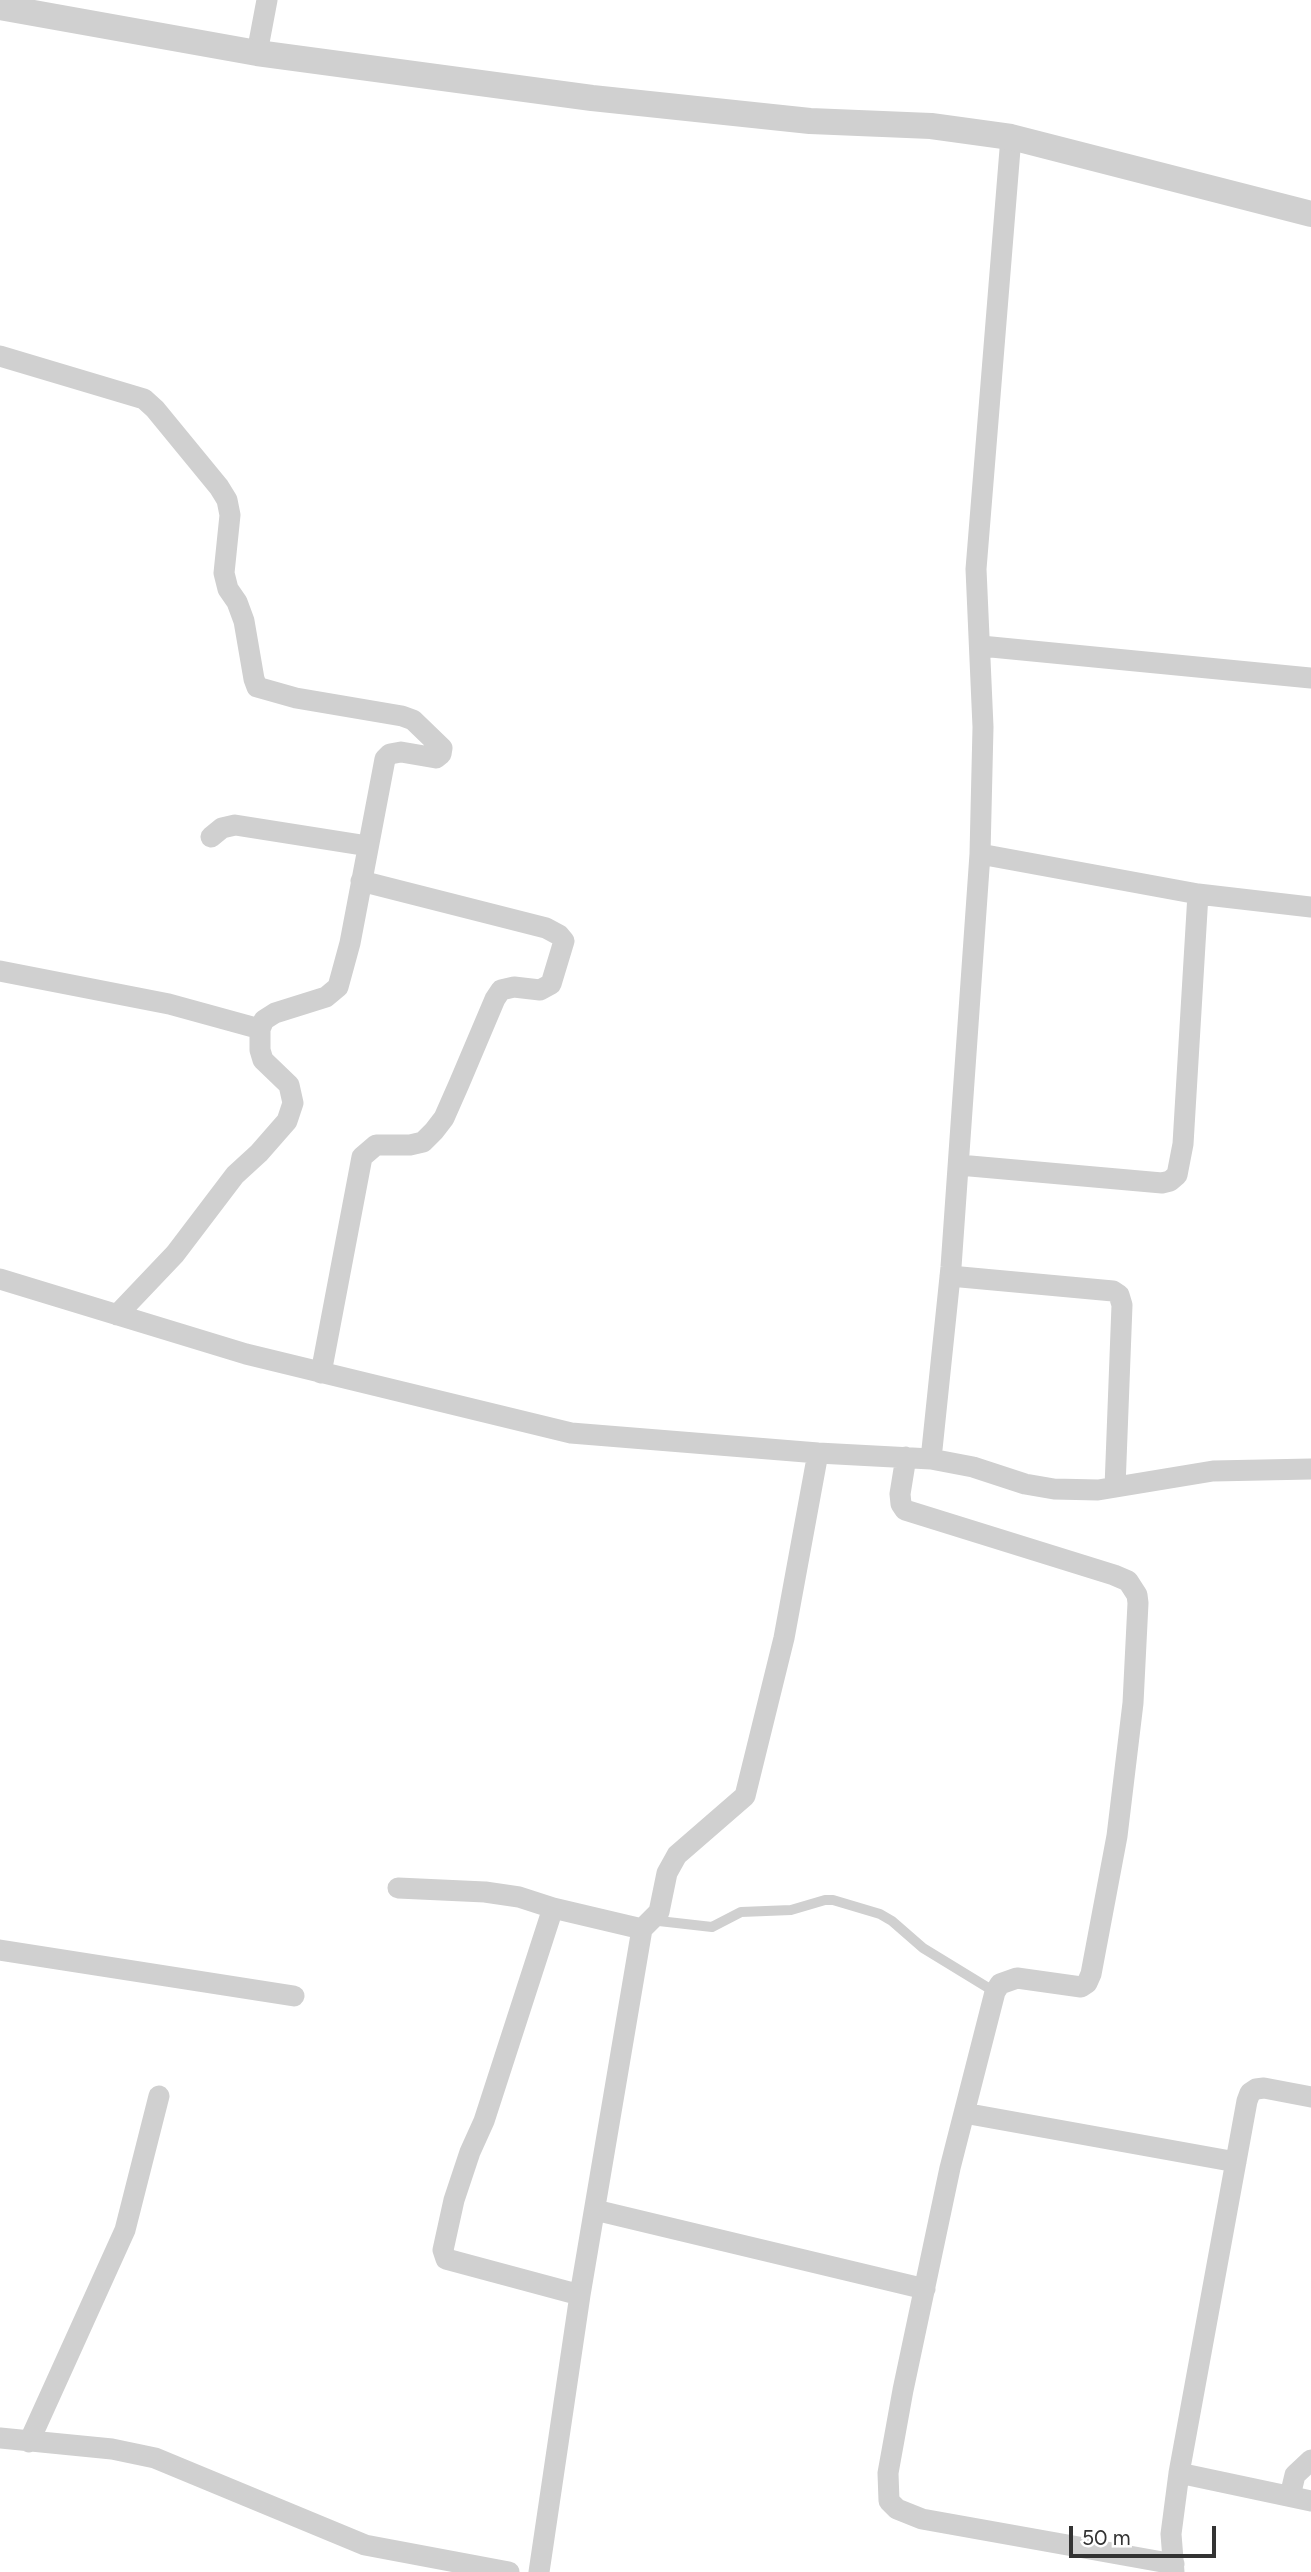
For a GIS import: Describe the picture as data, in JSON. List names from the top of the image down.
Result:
{
  "scale_bar": "50 m"
}
